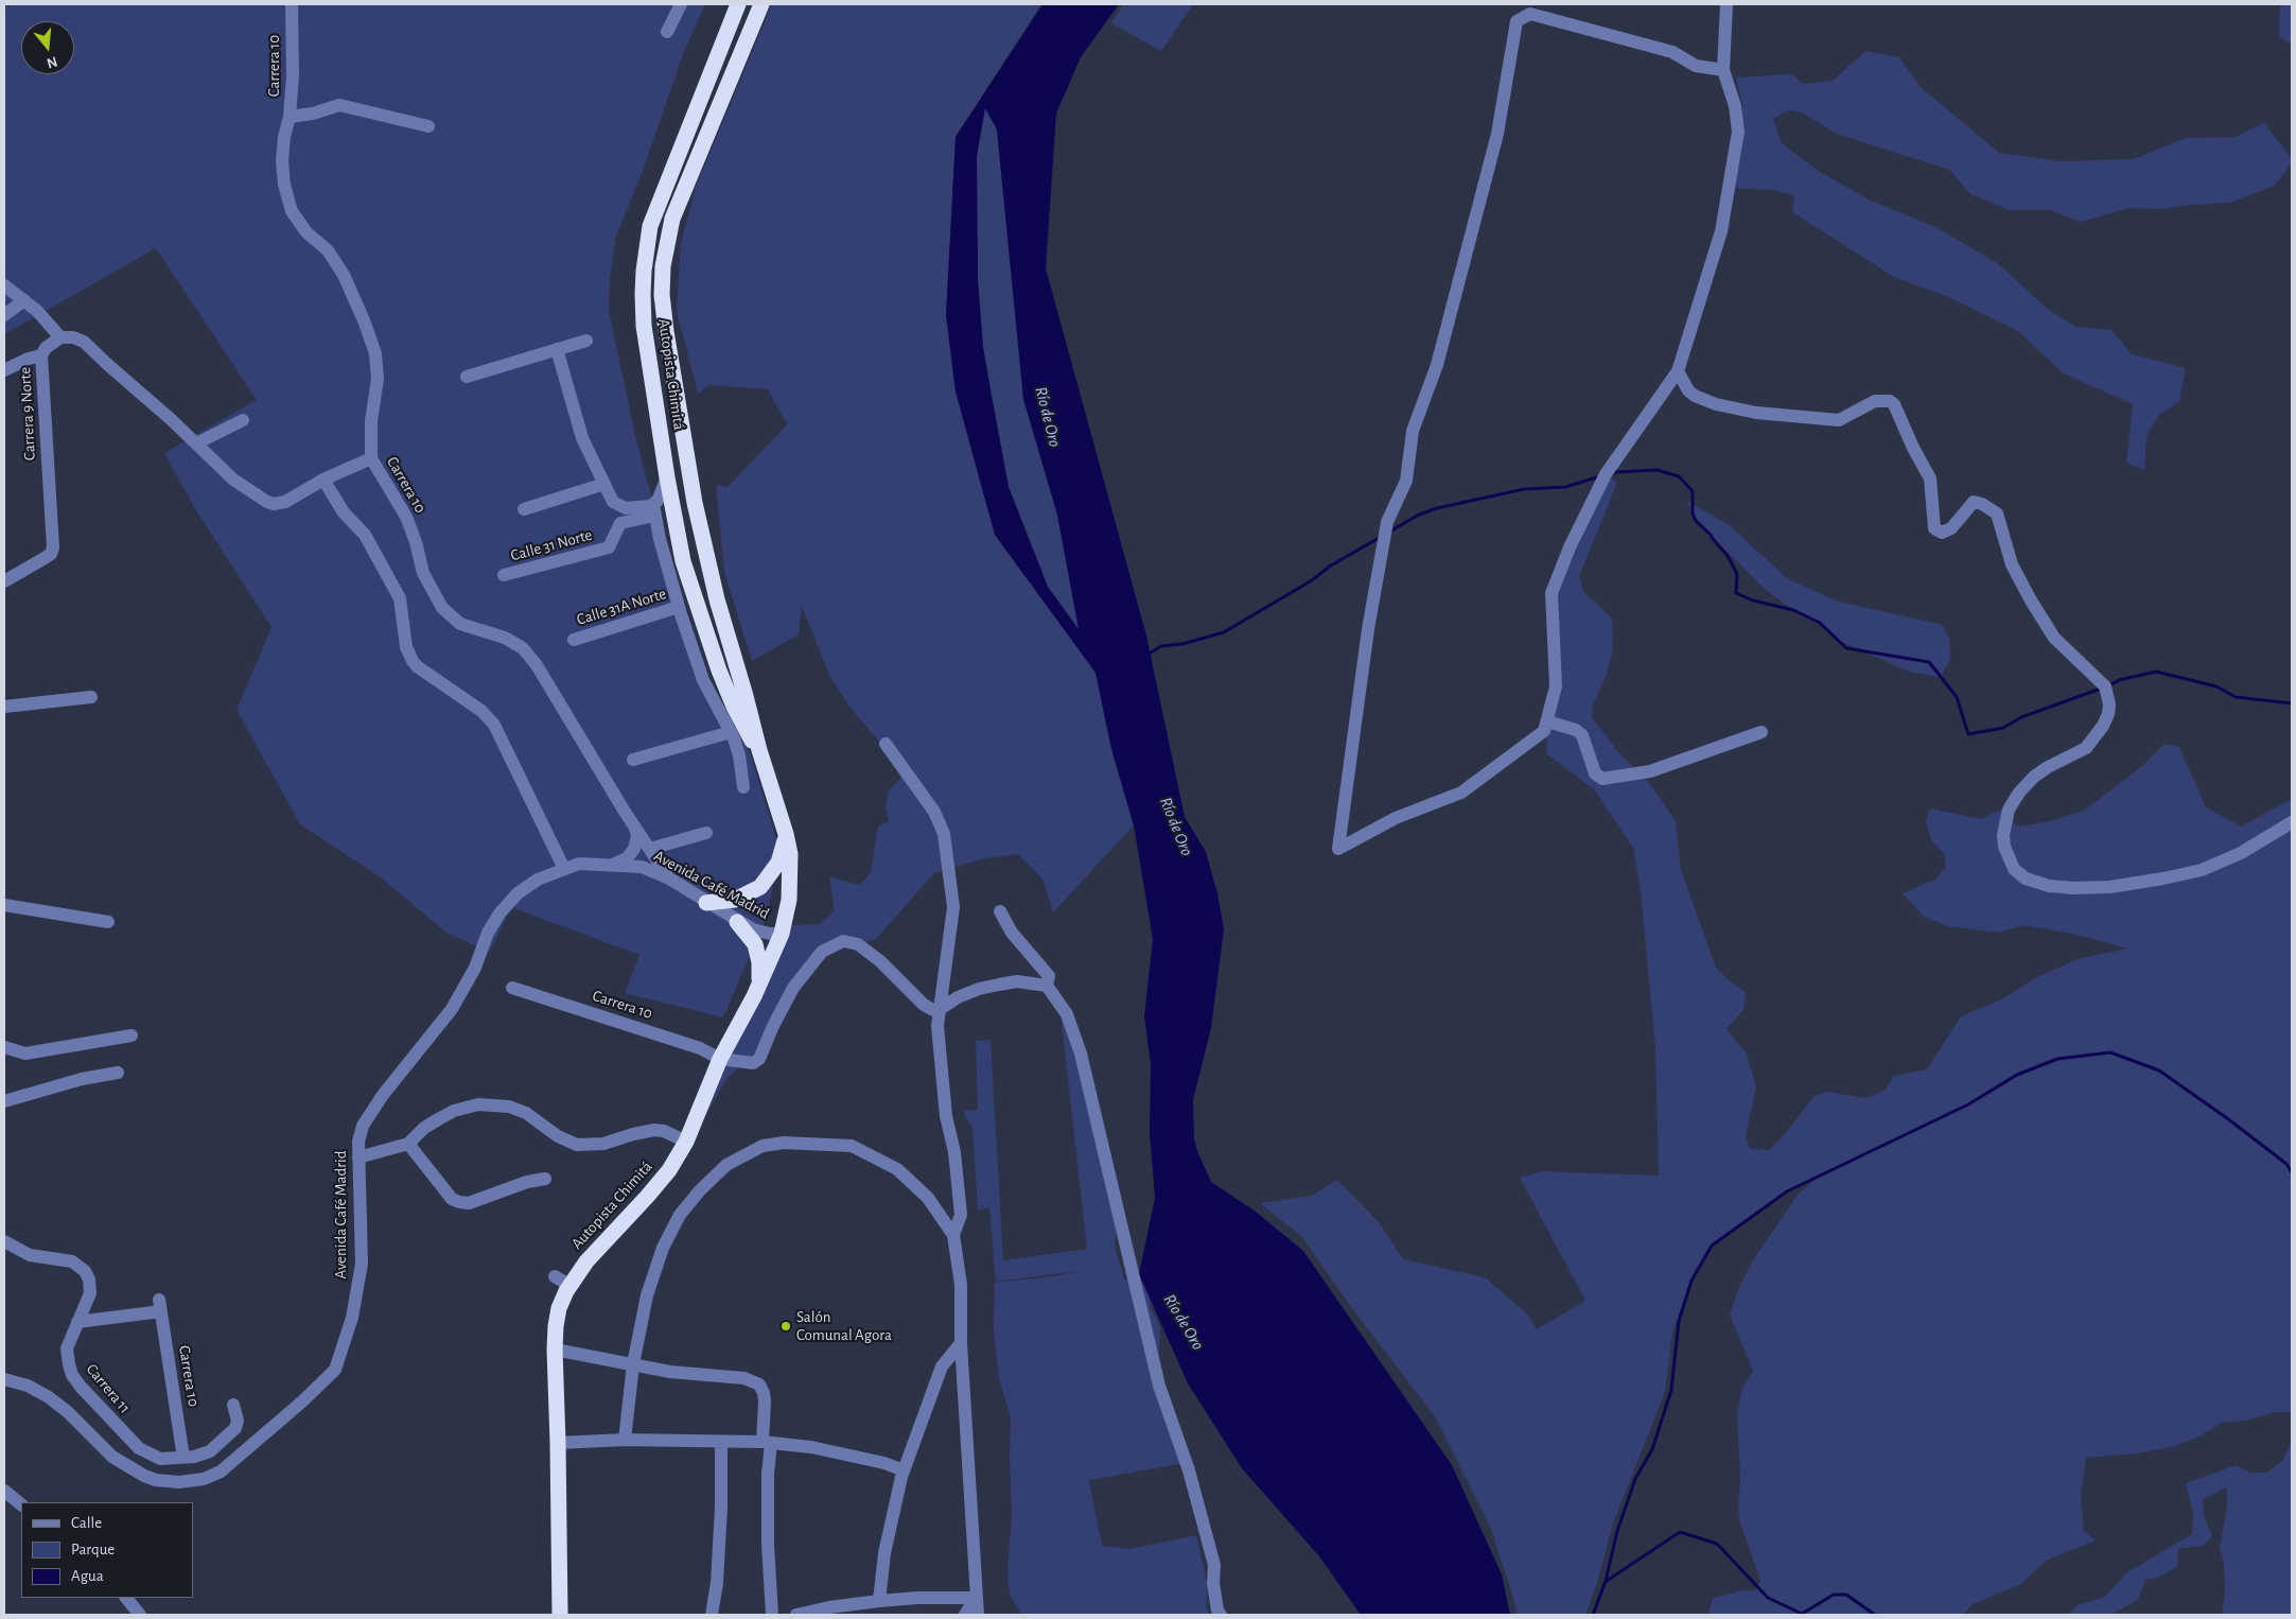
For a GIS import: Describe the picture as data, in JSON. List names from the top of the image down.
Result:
{
  "streets": {
    "highway": ["Autopista Chimitá"],
    "street": [
      "Carrera 10",
      "Carrera 9 Norte",
      "Calle 31 Norte",
      "Calle 31A Norte",
      "Avenida Café Madrid",
      "Carrera 11"
    ]
  },
  "crossings": [
    ["Carrera 10", "Autopista Chimitá"],
    ["Carrera 10", "Avenida Café Madrid"],
    ["Carrera 10", "Carrera 11"],
    ["Autopista Chimitá", "Avenida Café Madrid"]
  ],
  "water": ["Río de Oro"],
  "places": ["Salón Comunal Agora"],
  "legend": ["Calle", "Parque", "Agua"],
  "north": "bottom"
}
